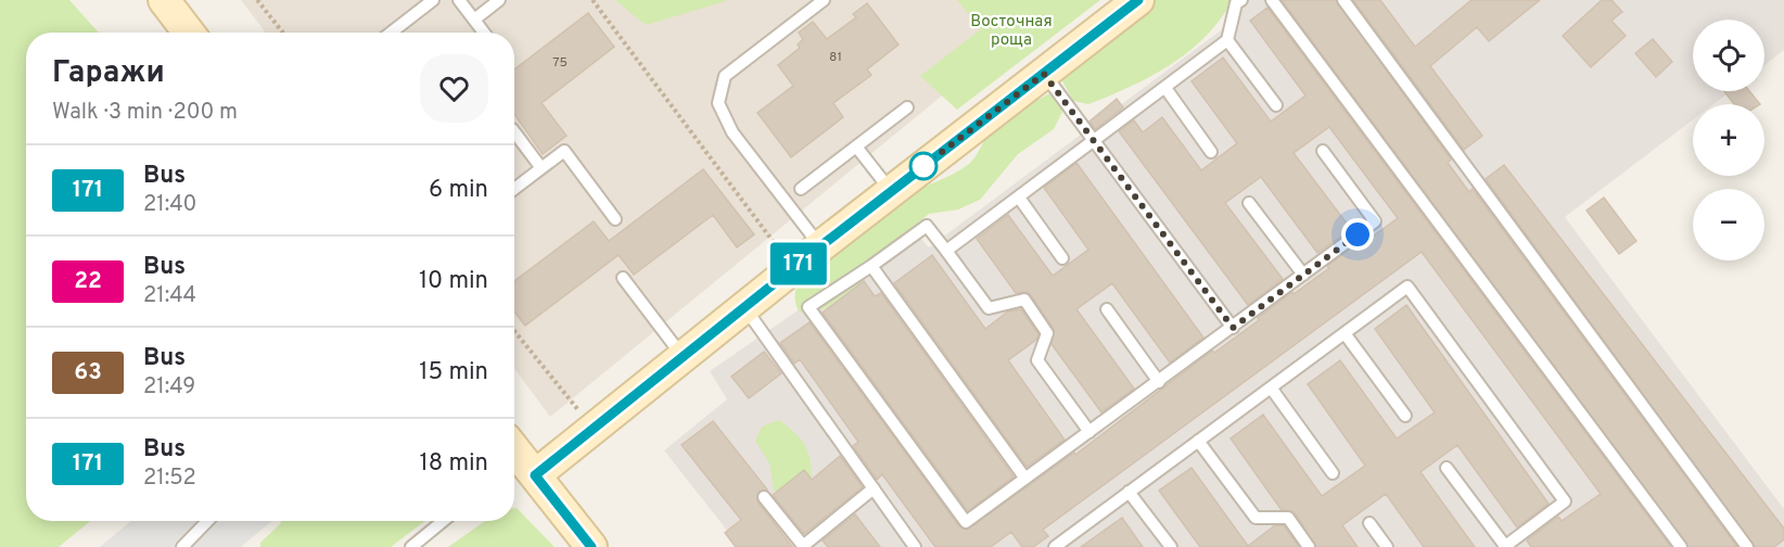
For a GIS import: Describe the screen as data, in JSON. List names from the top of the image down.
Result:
{
  "parks": ["Восточная роща"],
  "lines": ["bus line 171"],
  "house_numbers": ["81", "75"],
  "page": {
    "on_map": "171",
    "map_buttons": ["+", "−"],
    "heading": ["Гаражи", "Walk · 3 min · 200 m"],
    "list": [
      {
        "mark": "171",
        "name": "Bus",
        "note": "21:40",
        "value": "6 min"
      },
      {
        "mark": "22",
        "name": "Bus",
        "note": "21:44",
        "value": "10 min"
      },
      {
        "mark": "63",
        "name": "Bus",
        "note": "21:49",
        "value": "15 min"
      },
      {
        "mark": "171",
        "name": "Bus",
        "note": "21:52",
        "value": "18 min"
      }
    ]
  }
}
